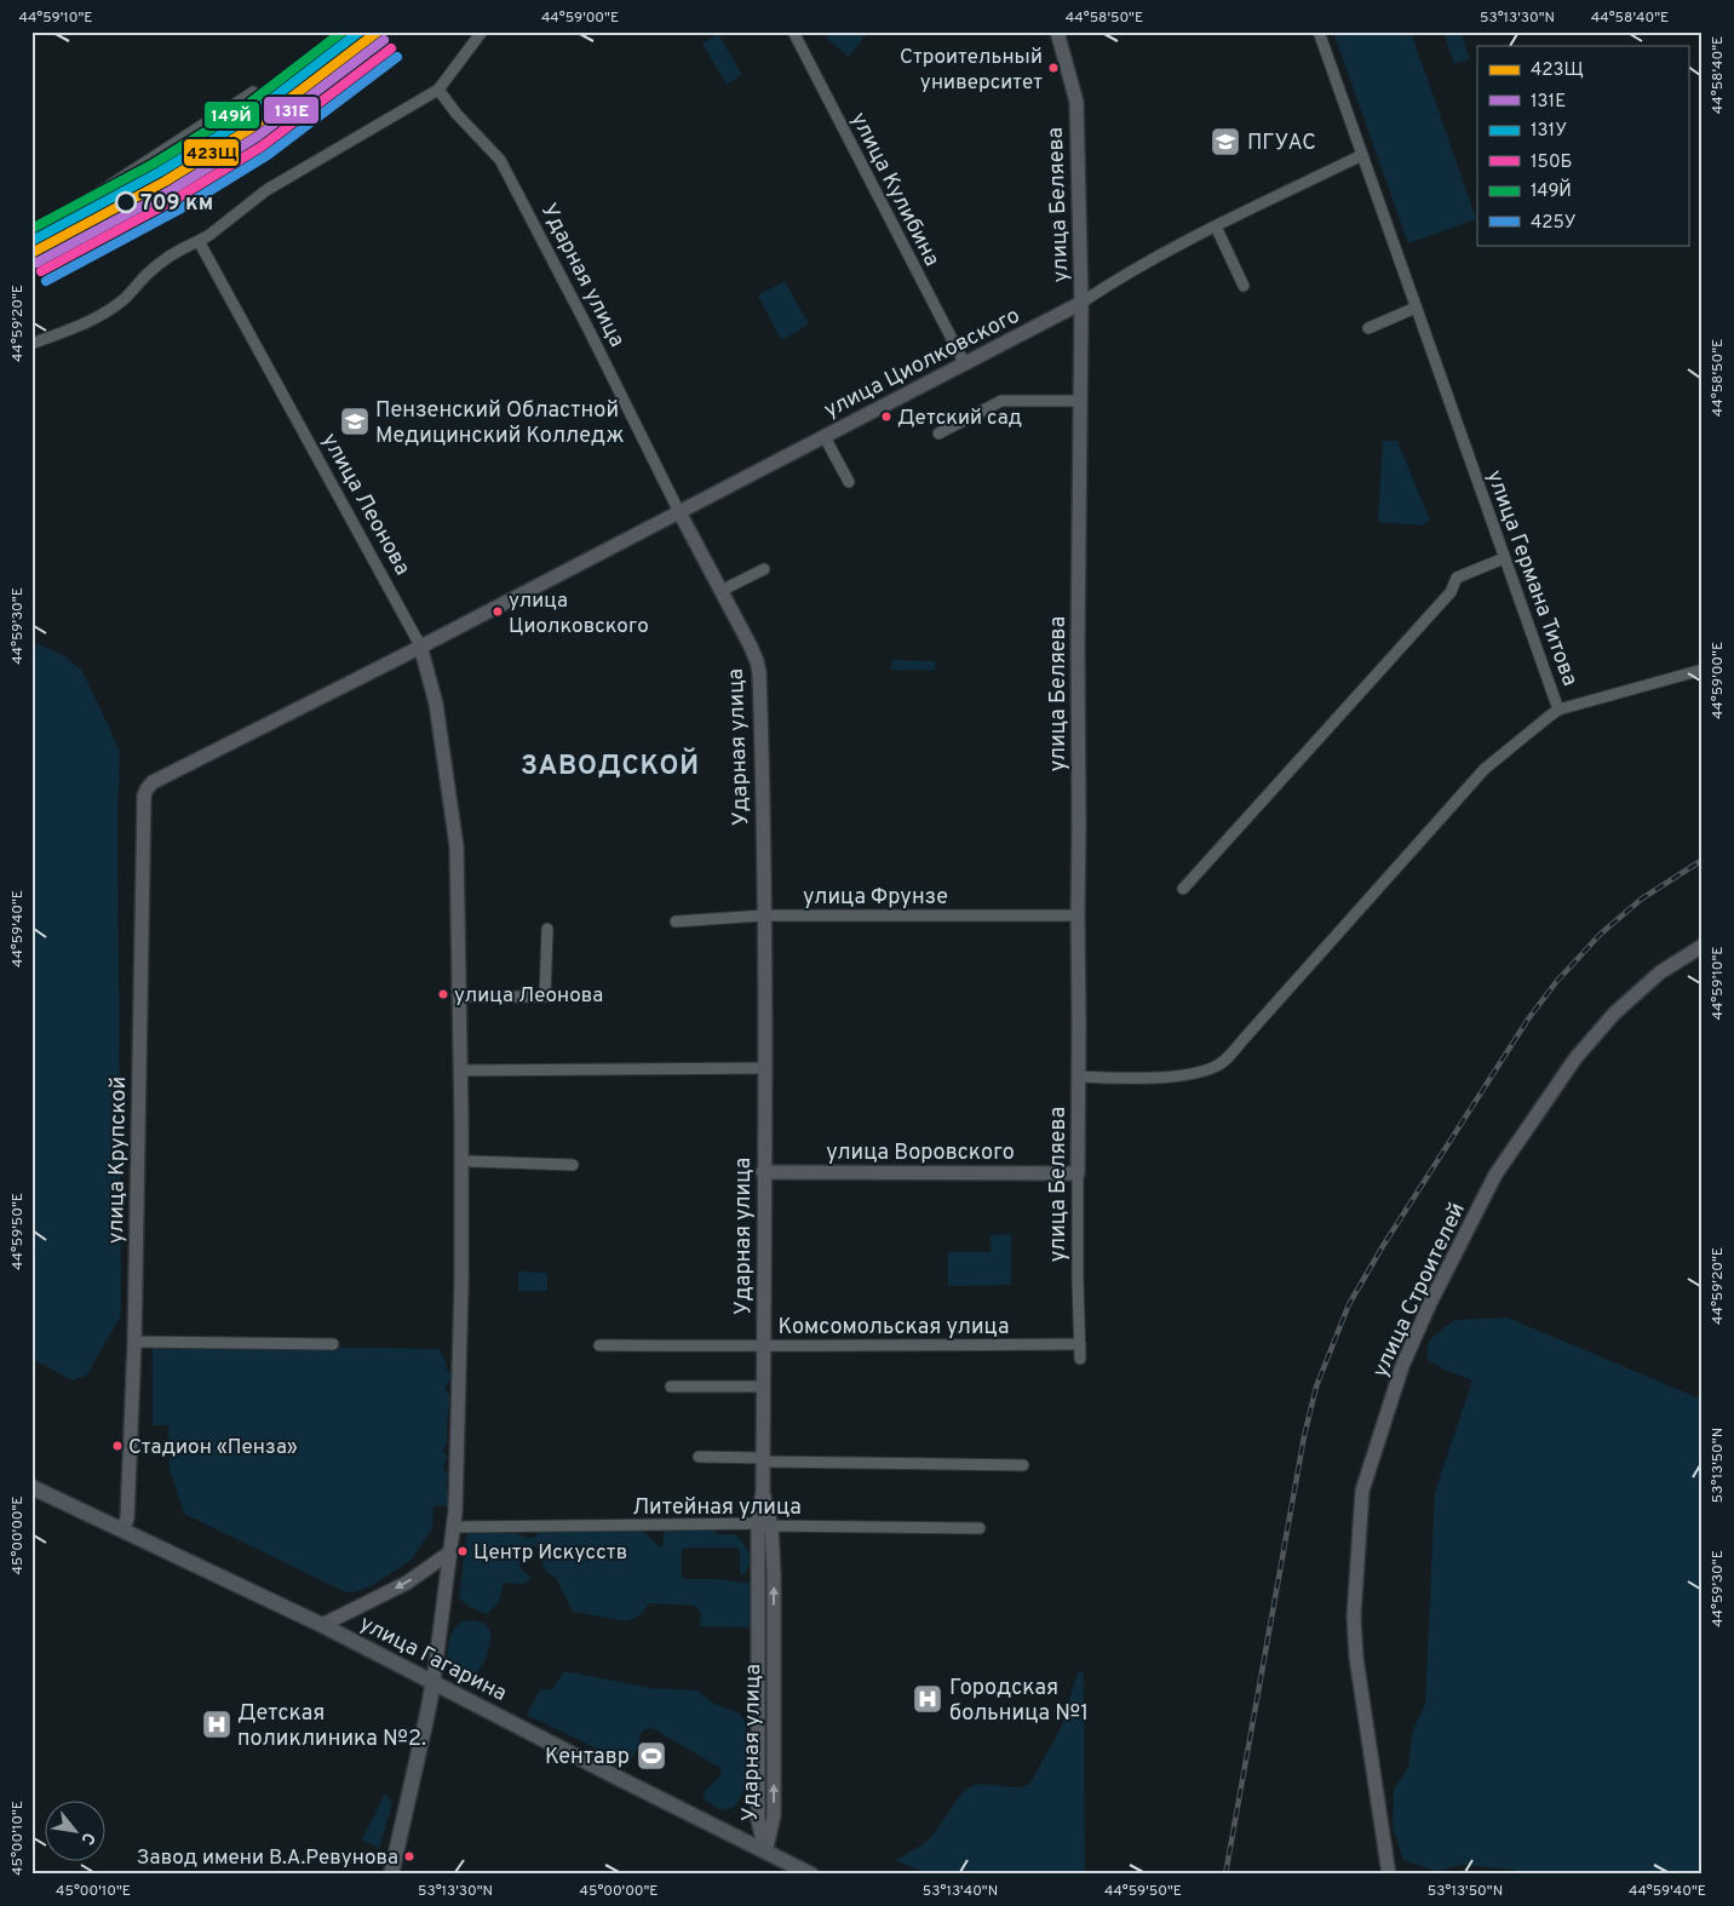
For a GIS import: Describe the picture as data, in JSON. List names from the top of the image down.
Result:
{
  "streets": {
    "main road": [
      "улица Беляева",
      "Ударная улица",
      "улица Циолковского",
      "улица Леонова",
      "улица Воровского",
      "улица Крупской",
      "улица Строителей",
      "улица Гагарина"
    ],
    "street": [
      "улица Кулибина",
      "улица Германа Титова",
      "улица Фрунзе",
      "Комсомольская улица",
      "Литейная улица"
    ]
  },
  "crossings": [
    ["улица Кулибина", "улица Циолковского"],
    ["улица Беляева", "улица Циолковского"],
    ["улица Беляева", "улица Германа Титова"],
    ["улица Беляева", "улица Фрунзе"],
    ["улица Беляева", "улица Воровского"],
    ["улица Беляева", "Комсомольская улица"],
    ["Ударная улица", "улица Циолковского"],
    ["Ударная улица", "улица Фрунзе"],
    ["Ударная улица", "улица Воровского"],
    ["Ударная улица", "Комсомольская улица"],
    ["Ударная улица", "Литейная улица"],
    ["Ударная улица", "улица Гагарина"],
    ["улица Циолковского", "улица Леонова"],
    ["улица Циолковского", "улица Германа Титова"],
    ["улица Циолковского", "улица Крупской"],
    ["улица Леонова", "Литейная улица"],
    ["улица Леонова", "улица Гагарина"],
    ["улица Крупской", "улица Гагарина"]
  ],
  "districts": ["ЗАВОДСКОЙ"],
  "places": {
    "other": [
      "Строительный университет",
      "709 км",
      "Детский сад",
      "улица Циолковского",
      "улица Леонова",
      "Стадион «Пенза»",
      "Центр Искусств",
      "Завод имени В.А.Ревунова"
    ],
    "school or university": ["ПГУАС", "Пензенский Областной Медицинский Колледж"],
    "hospital": ["Городская больница №1", "Детская поликлиника №2."],
    "sports": ["Кентавр"]
  },
  "lines": [
    "transit line 423Щ",
    "transit line 131У",
    "transit line 149Й",
    "transit line 131Е",
    "transit line 150Б",
    "transit line 425У"
  ],
  "legend": [
    "423Щ",
    "131Е",
    "131У",
    "150Б",
    "149Й",
    "425У"
  ],
  "north": "bottom right",
  "coordinates": [
    "44°59'10\"E",
    "44°59'00\"E",
    "44°58'50\"E",
    "53°13'30\"N",
    "44°58'40\"E",
    "44°59'20\"E",
    "44°59'30\"E",
    "44°59'40\"E",
    "44°59'50\"E",
    "53°13'50\"N",
    "45°00'00\"E",
    "45°00'10\"E",
    "53°13'40\"N"
  ]
}
